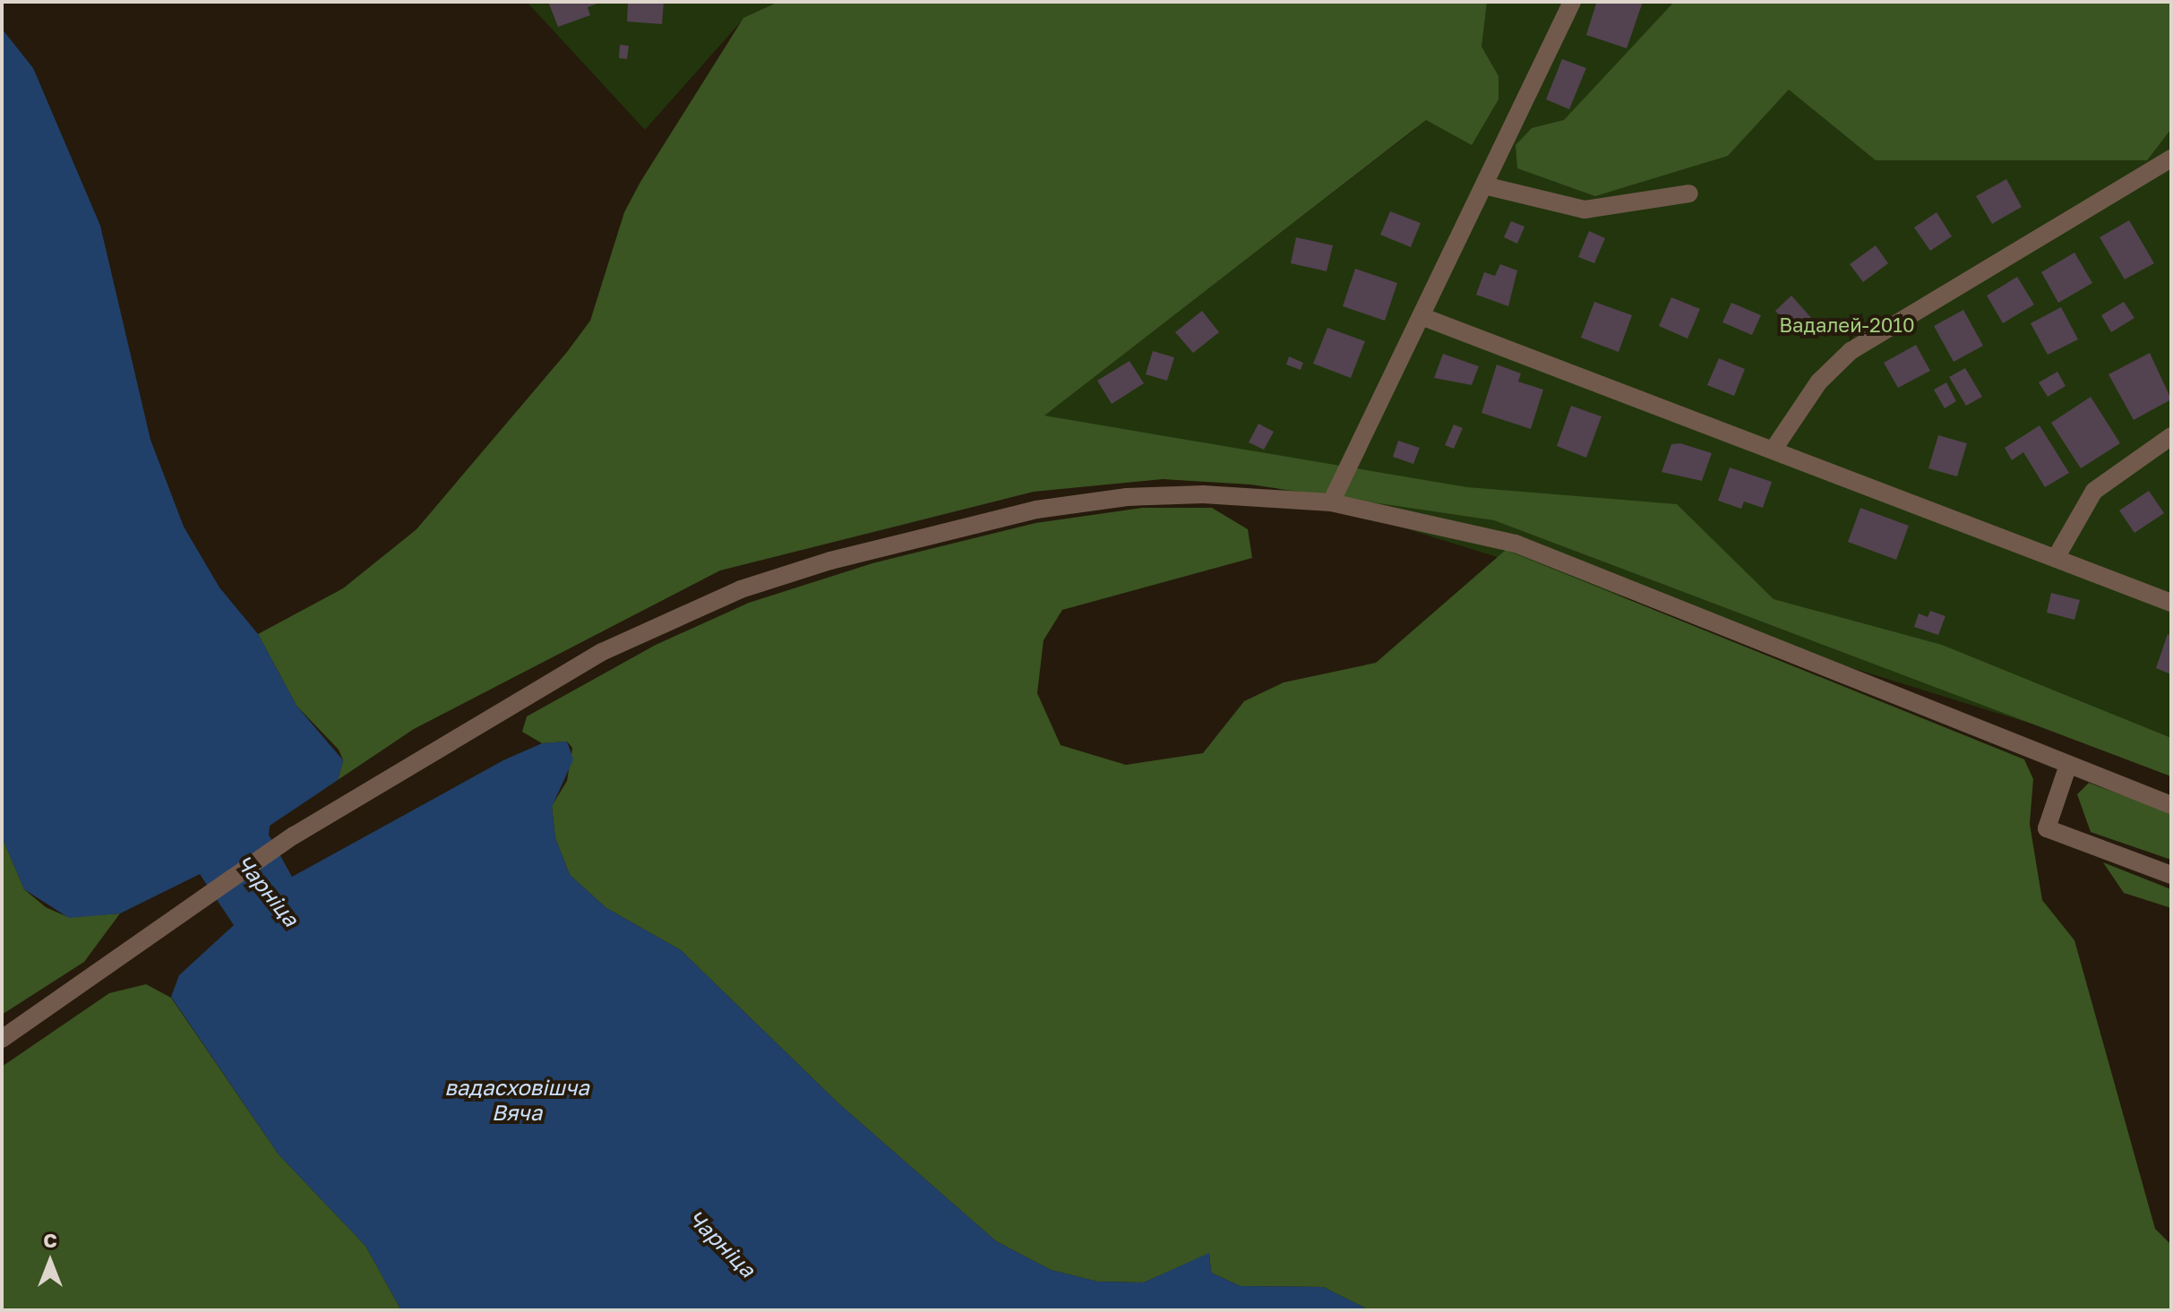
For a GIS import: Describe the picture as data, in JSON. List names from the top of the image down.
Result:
{
  "water": ["Чарніца", "вадасховішча Вяча"],
  "parks": ["Вадалей-2010"],
  "north": "top"
}
